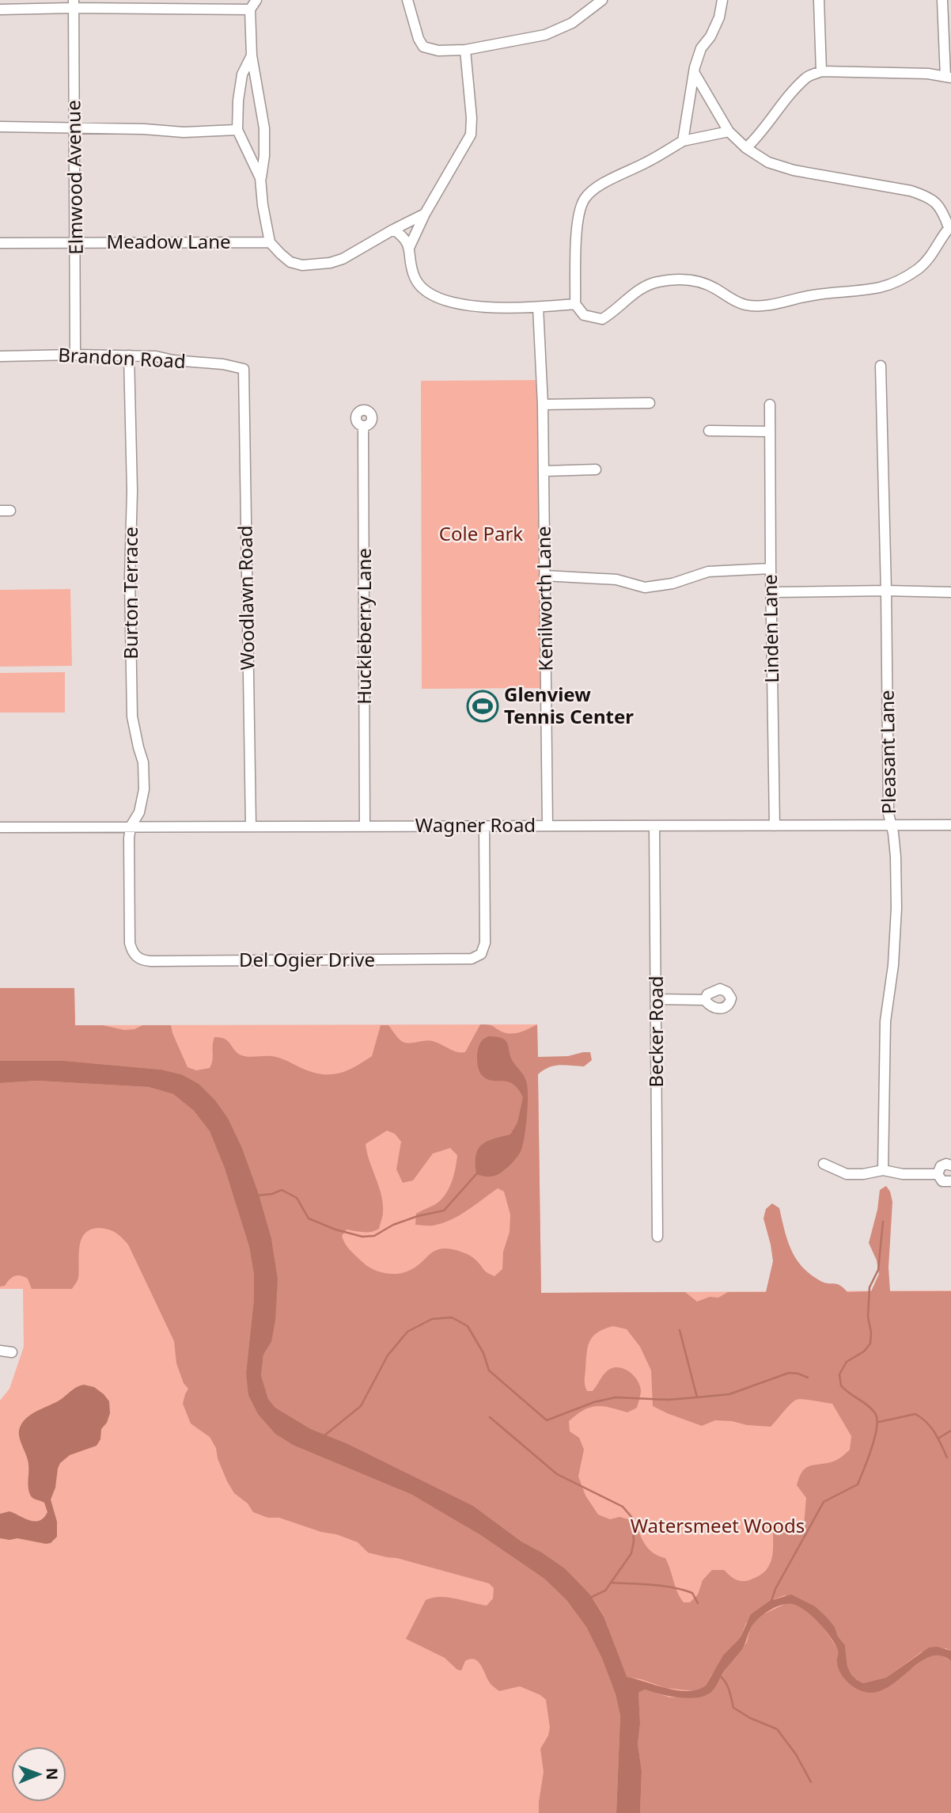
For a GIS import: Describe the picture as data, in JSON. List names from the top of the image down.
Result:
{
  "streets": {
    "street": [
      "Elmwood Avenue",
      "Meadow Lane",
      "Brandon Road",
      "Burton Terrace",
      "Woodlawn Road",
      "Kenilworth Lane",
      "Huckleberry Lane",
      "Linden Lane",
      "Pleasant Lane",
      "Wagner Road",
      "Del Ogier Drive",
      "Becker Road"
    ]
  },
  "crossings": [
    ["Elmwood Avenue", "Meadow Lane"],
    ["Elmwood Avenue", "Brandon Road"],
    ["Brandon Road", "Burton Terrace"],
    ["Brandon Road", "Woodlawn Road"],
    ["Burton Terrace", "Wagner Road"],
    ["Burton Terrace", "Del Ogier Drive"],
    ["Woodlawn Road", "Wagner Road"],
    ["Kenilworth Lane", "Wagner Road"],
    ["Huckleberry Lane", "Wagner Road"],
    ["Linden Lane", "Wagner Road"],
    ["Pleasant Lane", "Wagner Road"],
    ["Wagner Road", "Del Ogier Drive"],
    ["Wagner Road", "Becker Road"]
  ],
  "parks": ["Cole Park", "Watersmeet Woods"],
  "places": {
    "sports": ["Glenview Tennis Center"]
  },
  "north": "right"
}
